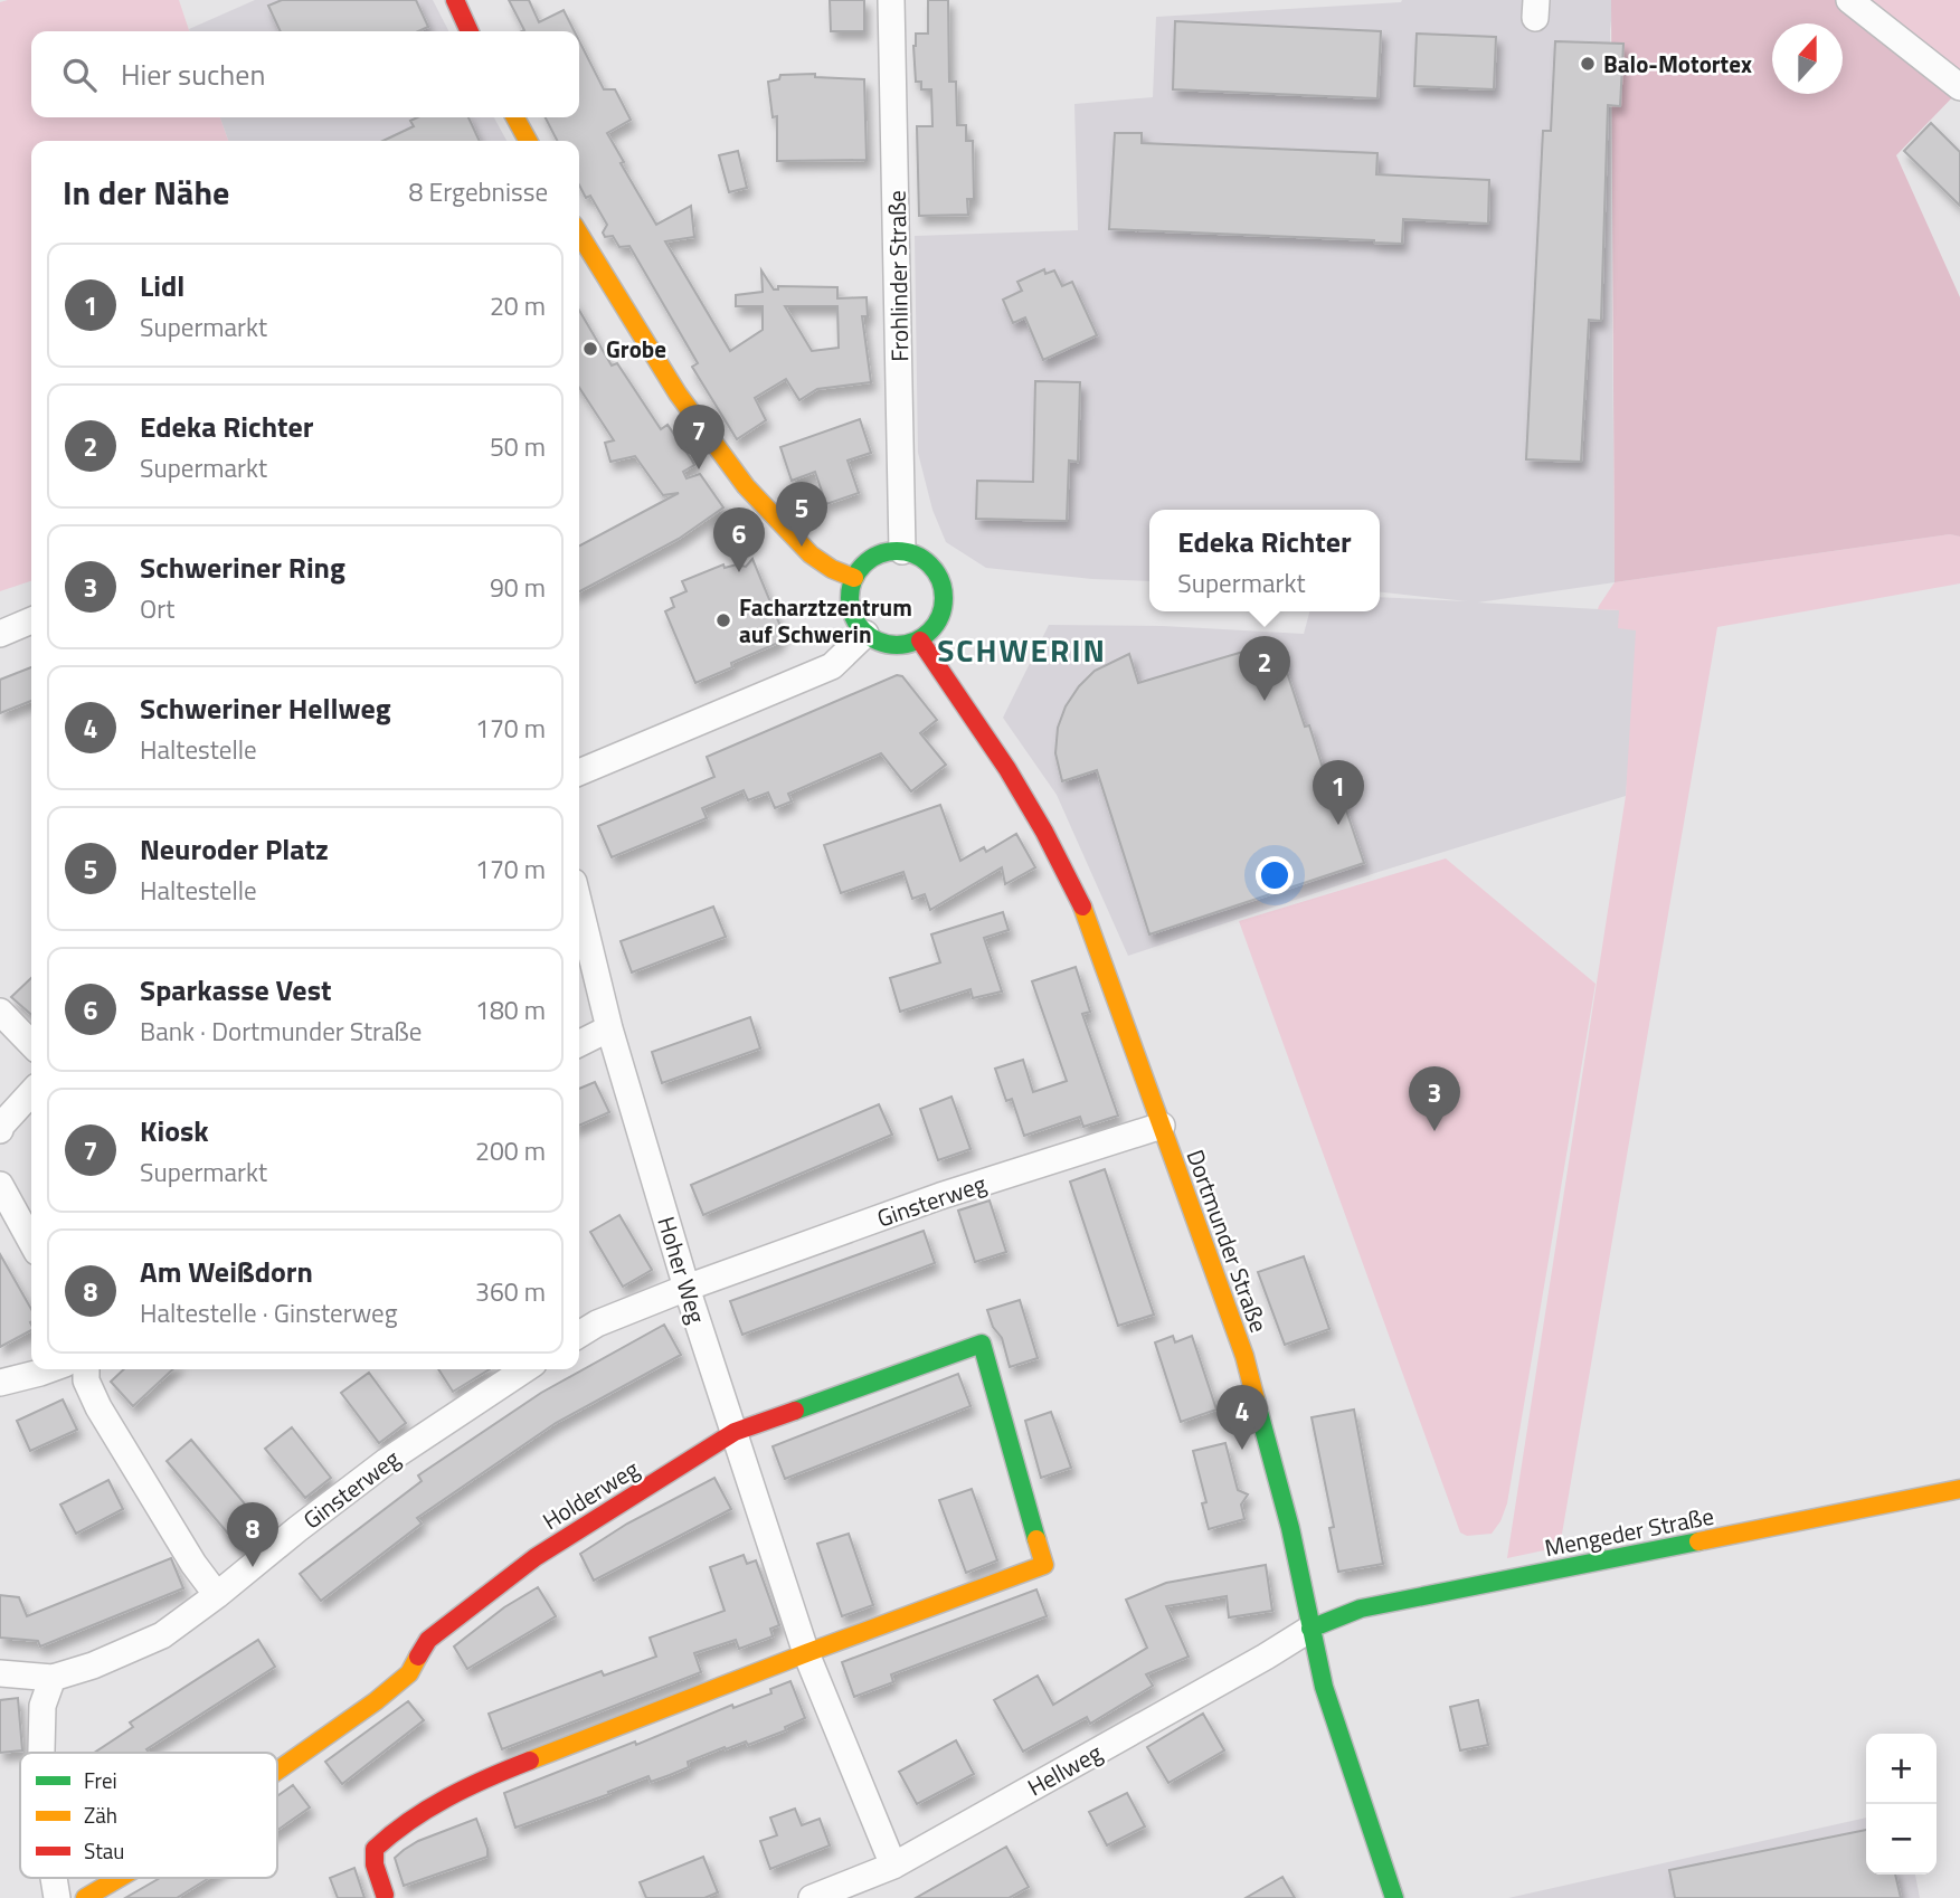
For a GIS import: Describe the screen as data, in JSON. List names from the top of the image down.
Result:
{
  "streets": {
    "main road": ["Dortmunder Straße", "Holderweg", "Mengeder Straße"],
    "street": [
      "Frohlinder Straße",
      "Ginsterweg",
      "Hoher Weg",
      "Hellweg"
    ]
  },
  "crossings": [
    ["Frohlinder Straße", "Dortmunder Straße"],
    ["Ginsterweg", "Dortmunder Straße"],
    ["Ginsterweg", "Hoher Weg"],
    ["Dortmunder Straße", "Mengeder Straße"],
    ["Dortmunder Straße", "Hellweg"],
    ["Hoher Weg", "Holderweg"],
    ["Hoher Weg", "Hellweg"],
    ["Mengeder Straße", "Hellweg"]
  ],
  "districts": ["SCHWERIN"],
  "places": ["Balo-Motortex", "Grobe", "Facharztzentrum auf Schwerin"],
  "legend": ["Frei", "Zäh", "Stau"],
  "north": "top",
  "page": {
    "search": "Hier suchen",
    "heading": ["In der Nähe", "8 Ergebnisse"],
    "list": [
      {
        "mark": "1",
        "name": "Lidl",
        "note": "Supermarkt",
        "value": "20 m"
      },
      {
        "mark": "2",
        "name": "Edeka Richter",
        "note": "Supermarkt",
        "value": "50 m"
      },
      {
        "mark": "3",
        "name": "Schweriner Ring",
        "note": "Ort",
        "value": "90 m"
      },
      {
        "mark": "4",
        "name": "Schweriner Hellweg",
        "note": "Haltestelle",
        "value": "170 m"
      },
      {
        "mark": "5",
        "name": "Neuroder Platz",
        "note": "Haltestelle",
        "value": "170 m"
      },
      {
        "mark": "6",
        "name": "Sparkasse Vest",
        "note": "Bank · Dortmunder Straße",
        "value": "180 m"
      },
      {
        "mark": "7",
        "name": "Kiosk",
        "note": "Supermarkt",
        "value": "200 m"
      },
      {
        "mark": "8",
        "name": "Am Weißdorn",
        "note": "Haltestelle · Ginsterweg",
        "value": "360 m"
      }
    ],
    "pins": [
      "7",
      "5",
      "6",
      "2",
      "1",
      "3",
      "4",
      "8"
    ],
    "popup": ["Edeka Richter", "Supermarkt"],
    "map_buttons": ["+", "−"]
  }
}
